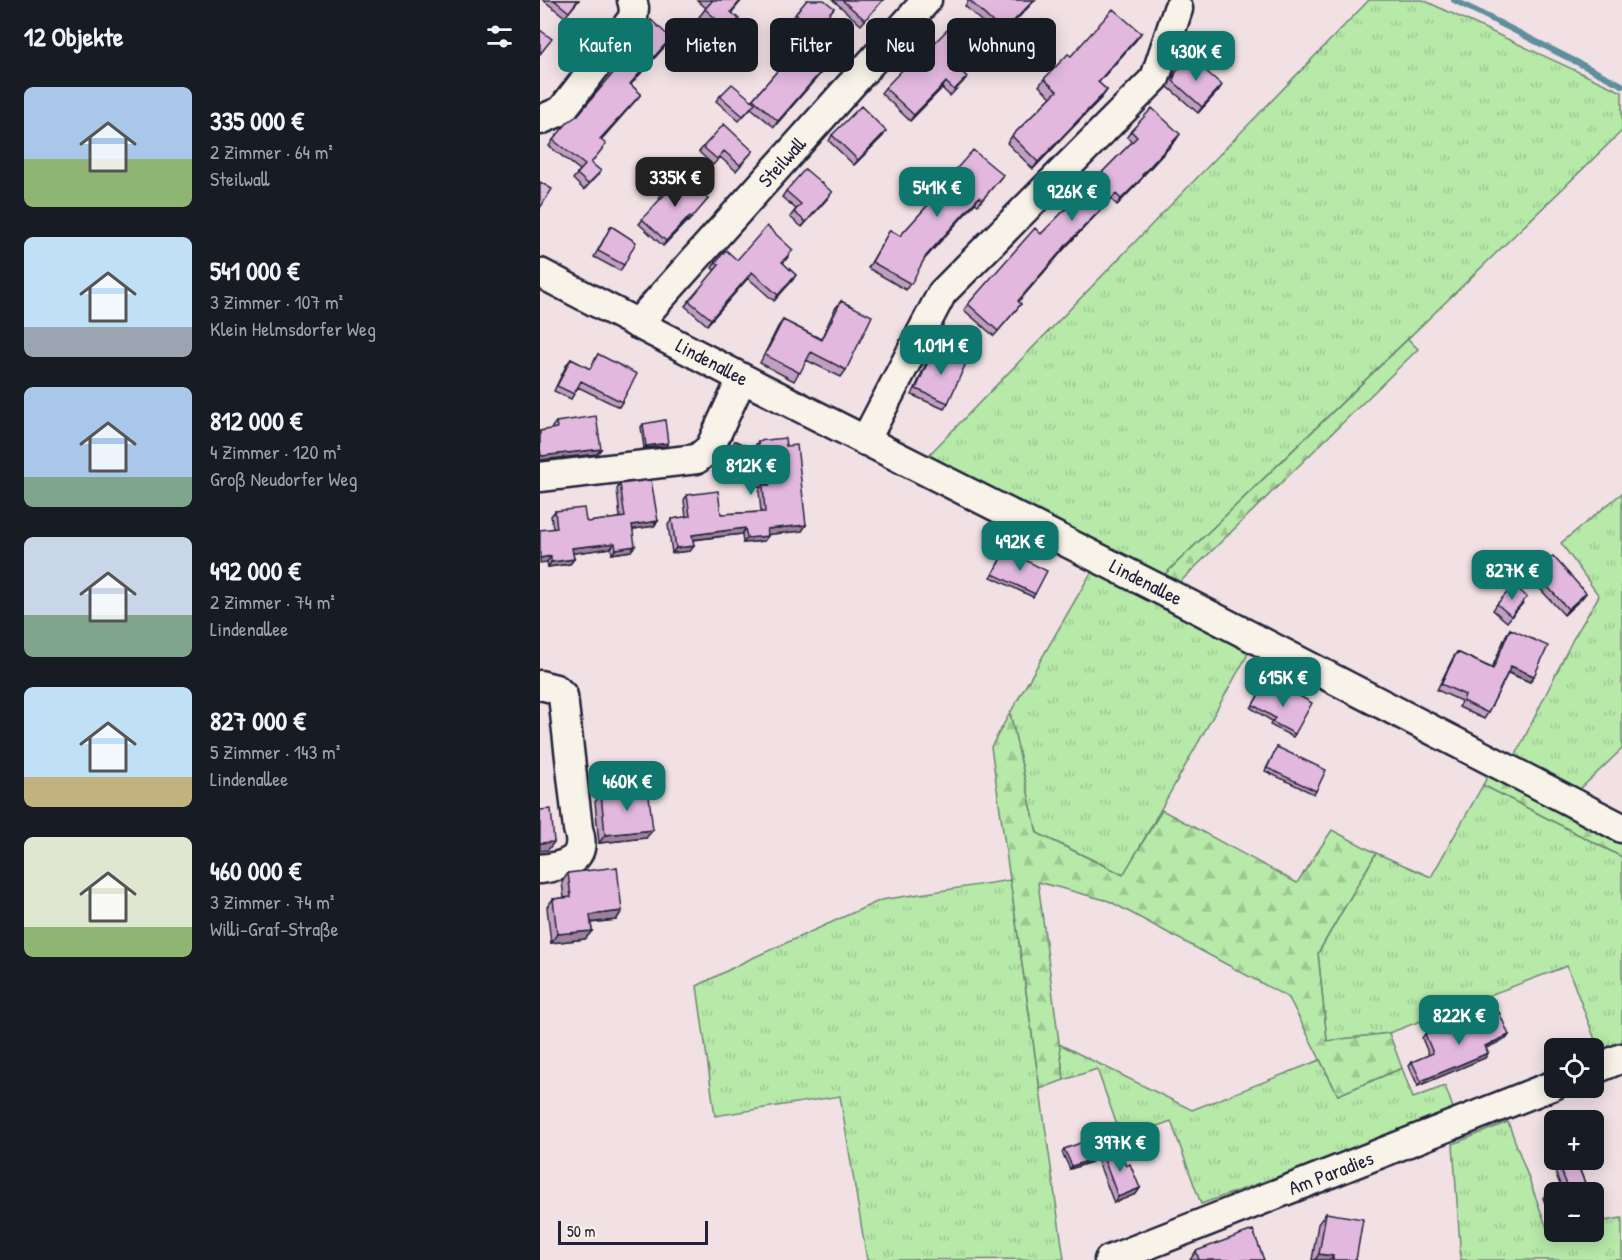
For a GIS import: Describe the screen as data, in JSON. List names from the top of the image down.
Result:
{
  "streets": {
    "street": ["Steilwall", "Lindenallee", "Am Paradies"]
  },
  "crossings": [
    ["Steilwall", "Lindenallee"]
  ],
  "scale_bar": "50 m",
  "page": {
    "heading": "12 Objekte",
    "chip": [
      "Kaufen",
      "Mieten",
      "Filter",
      "Neu",
      "Wohnung"
    ],
    "price": [
      "430K €",
      "335K €",
      "541K €",
      "926K €",
      "1.01M €",
      "812K €",
      "492K €",
      "827K €",
      "615K €",
      "460K €",
      "822K €",
      "397K €"
    ],
    "list": [
      {
        "name": "335 000 €",
        "note": "2 Zimmer · 64 m² · Steilwall"
      },
      {
        "name": "541 000 €",
        "note": "3 Zimmer · 107 m² · Klein Helmsdorfer Weg"
      },
      {
        "name": "812 000 €",
        "note": "4 Zimmer · 120 m² · Groß Neudorfer Weg"
      },
      {
        "name": "492 000 €",
        "note": "2 Zimmer · 74 m² · Lindenallee"
      },
      {
        "name": "827 000 €",
        "note": "5 Zimmer · 143 m² · Lindenallee"
      },
      {
        "name": "460 000 €",
        "note": "3 Zimmer · 74 m² · Willi-Graf-Straße"
      }
    ],
    "map_buttons": ["+", "−"],
    "scale": "50 m"
  }
}
